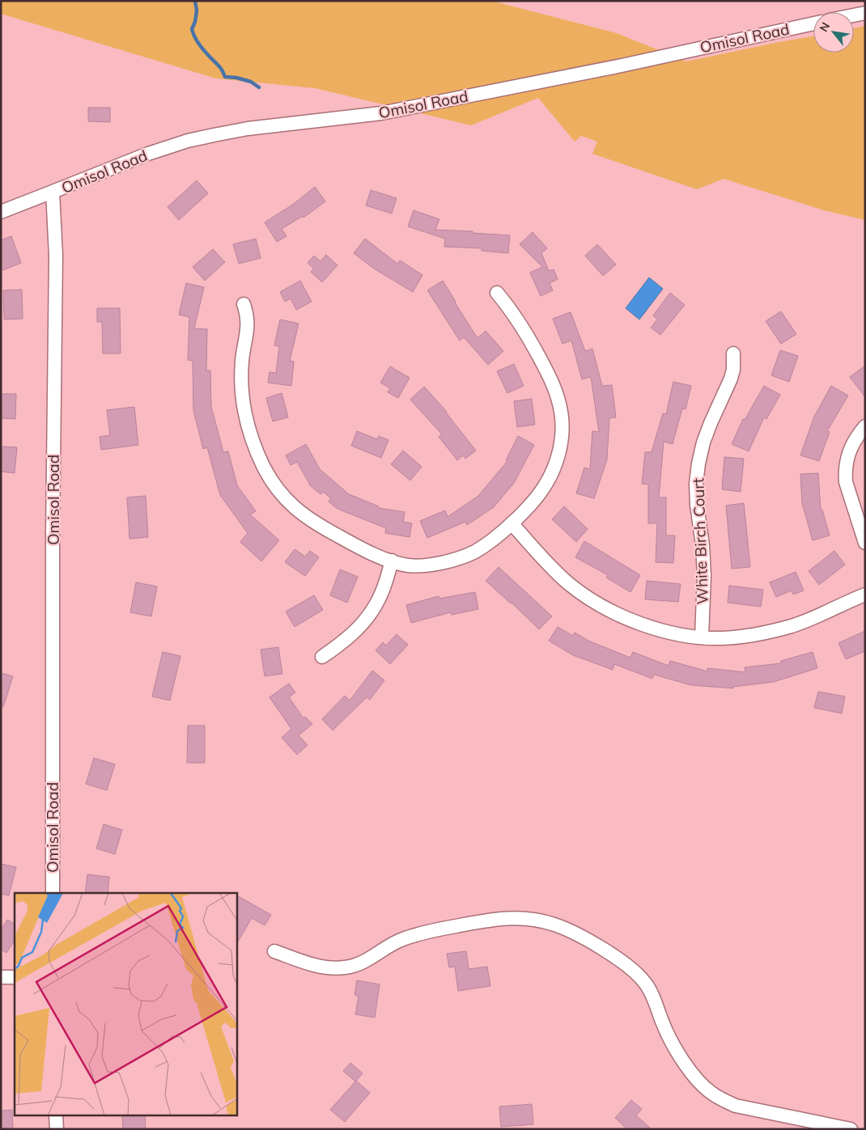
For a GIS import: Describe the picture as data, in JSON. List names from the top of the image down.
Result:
{
  "streets": {
    "street": ["Omisol Road", "White Birch Court"]
  },
  "north": "top left"
}
